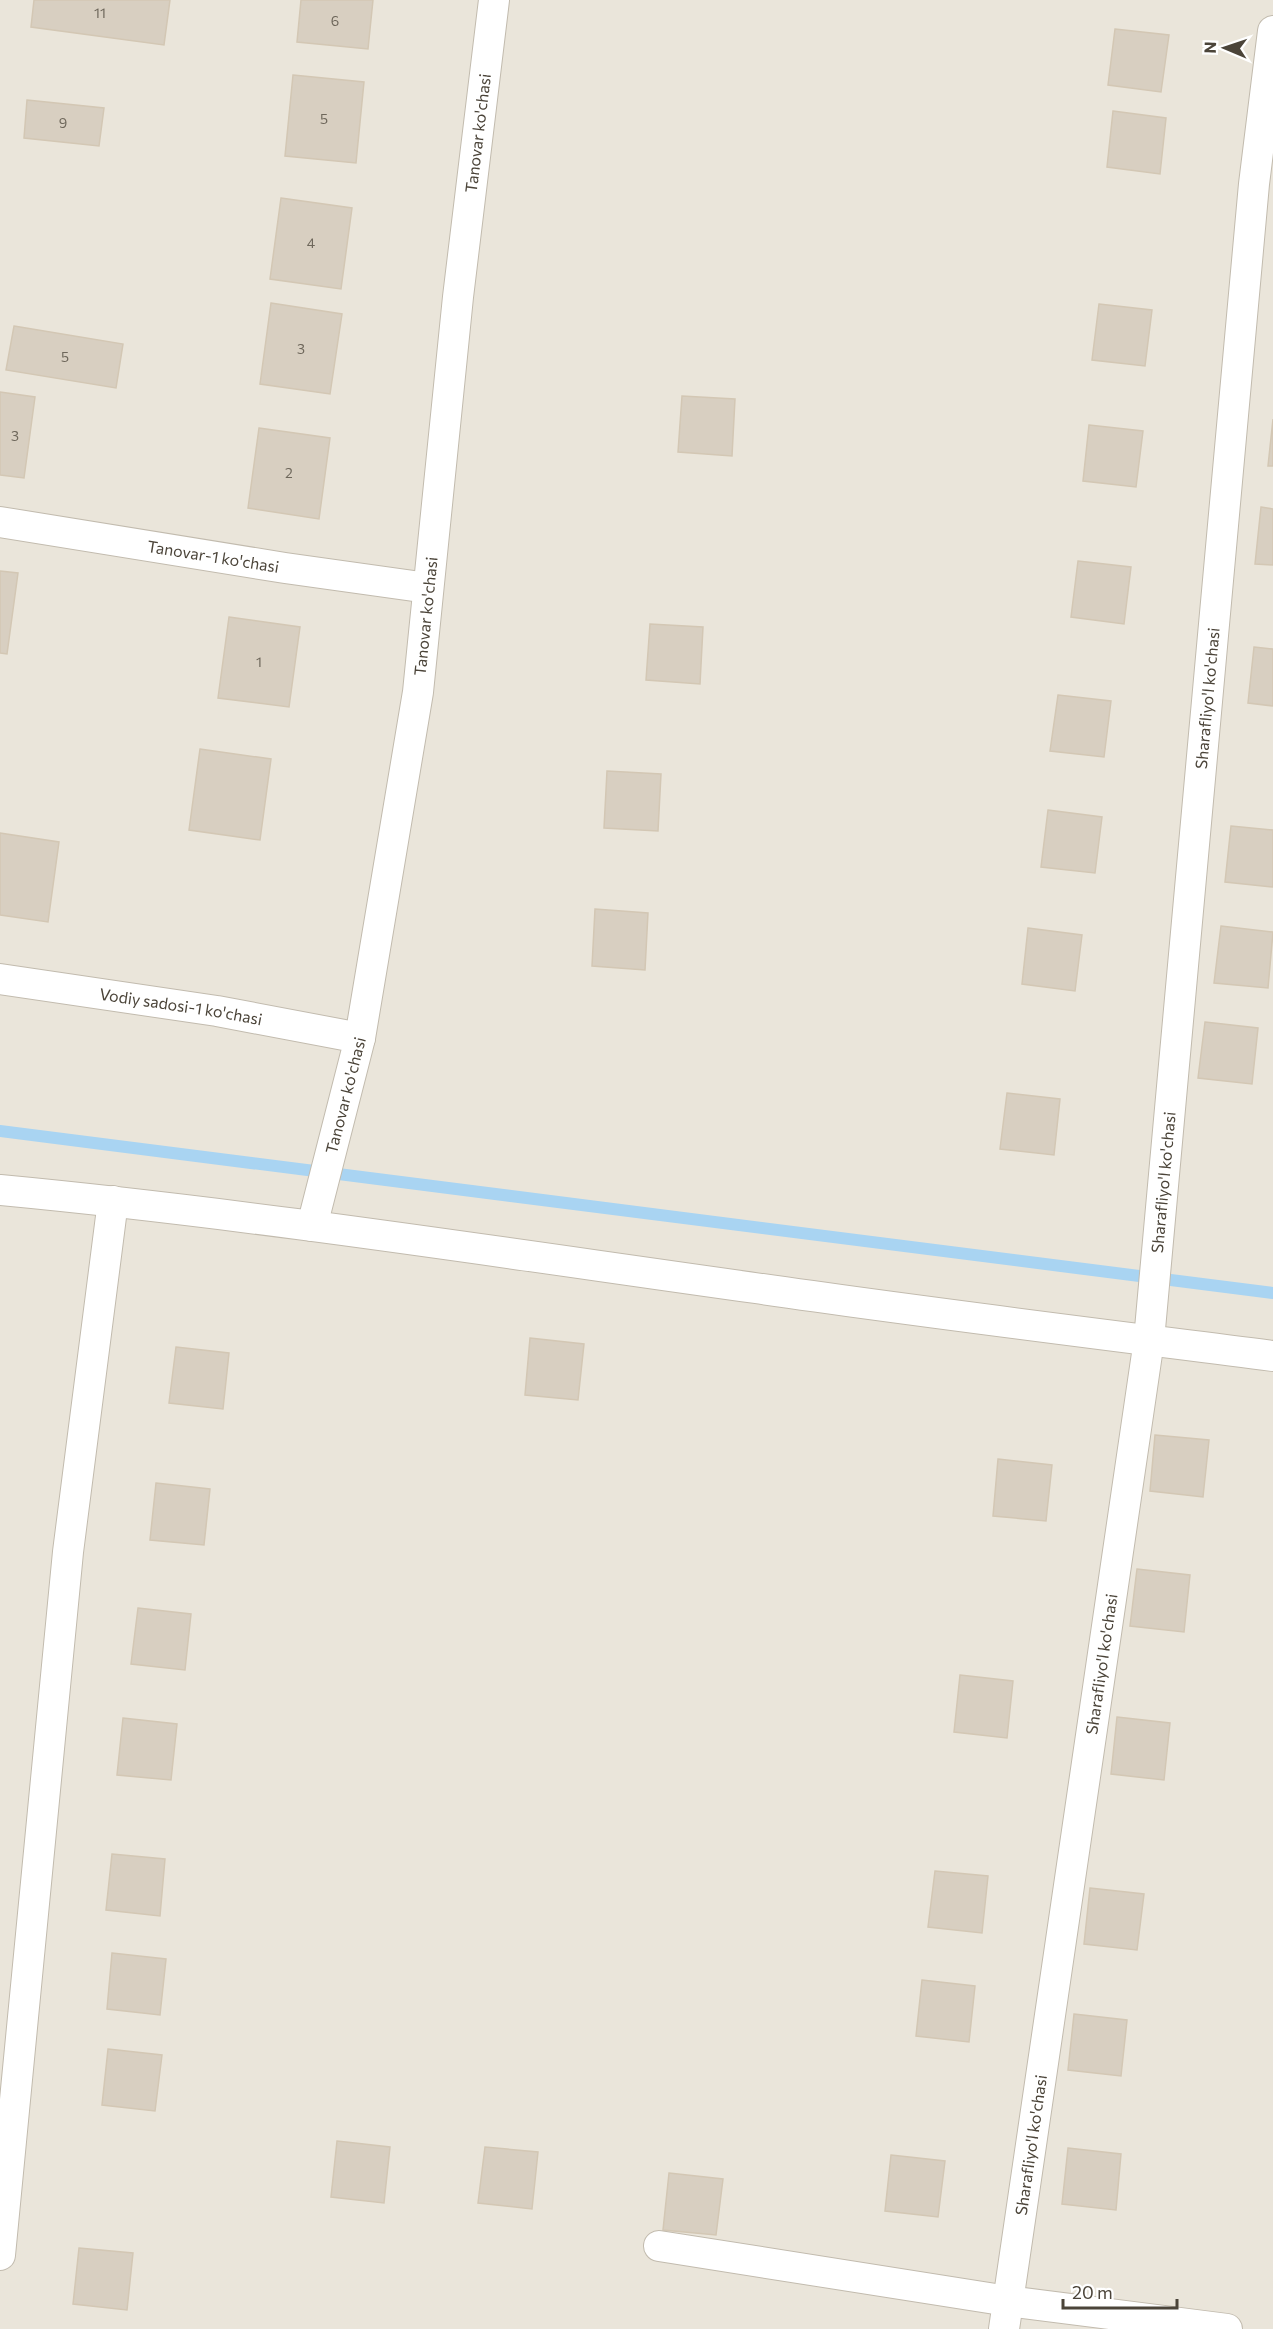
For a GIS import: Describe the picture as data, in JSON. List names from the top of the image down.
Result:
{
  "streets": {
    "street": [
      "Tanovar ko'chasi",
      "Tanovar-1 ko'chasi",
      "Sharafliyo'l ko'chasi",
      "Vodiy sadosi-1 ko'chasi"
    ]
  },
  "crossings": [
    ["Tanovar ko'chasi", "Tanovar-1 ko'chasi"],
    ["Tanovar ko'chasi", "Vodiy sadosi-1 ko'chasi"]
  ],
  "house_numbers": [
    "11",
    "6",
    "5",
    "9",
    "4",
    "3",
    "5",
    "3",
    "2",
    "1"
  ],
  "scale_bar": "20 m",
  "north": "left"
}
